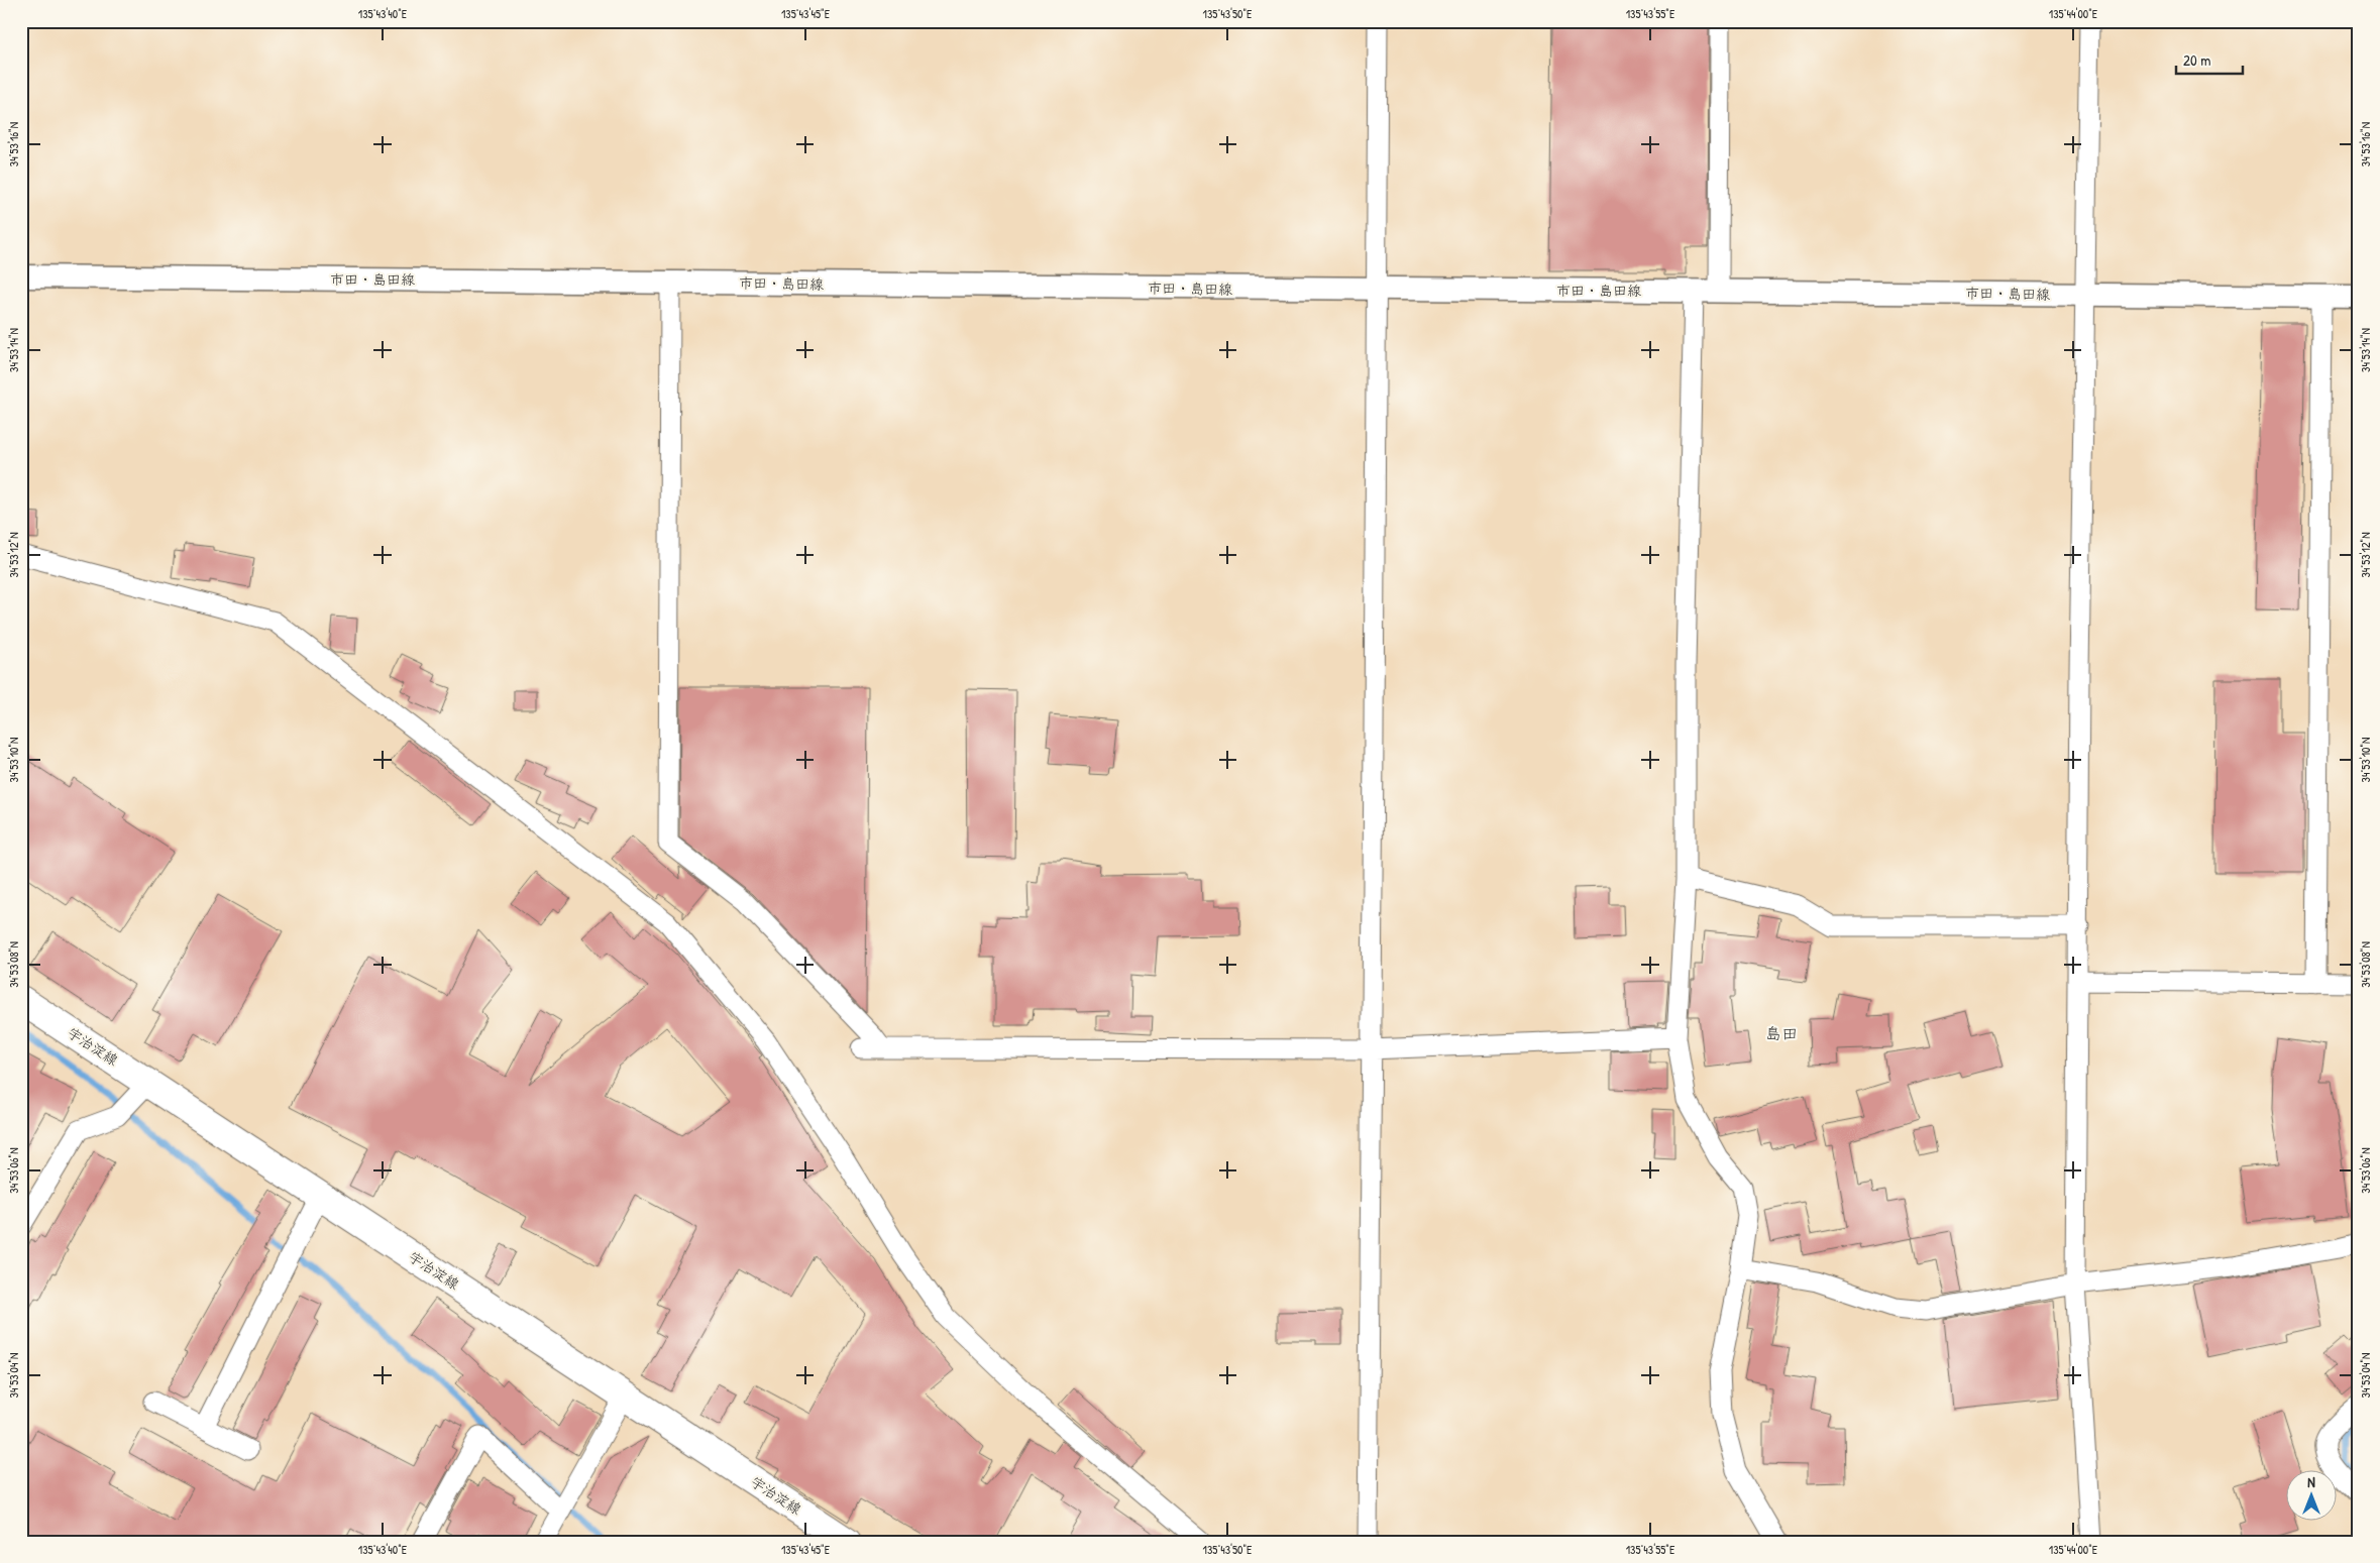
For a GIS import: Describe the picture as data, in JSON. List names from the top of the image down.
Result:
{
  "streets": {
    "main road": ["宇治淀線"],
    "street": ["市田・島田線"]
  },
  "districts": ["島田"],
  "scale_bar": "20 m",
  "north": "top",
  "coordinates": [
    "135°43'40\"E",
    "135°43'45\"E",
    "135°43'50\"E",
    "135°43'55\"E",
    "135°44'00\"E",
    "34°53'16\"N",
    "34°53'14\"N",
    "34°53'12\"N",
    "34°53'10\"N",
    "34°53'08\"N",
    "34°53'06\"N",
    "34°53'04\"N"
  ]
}
